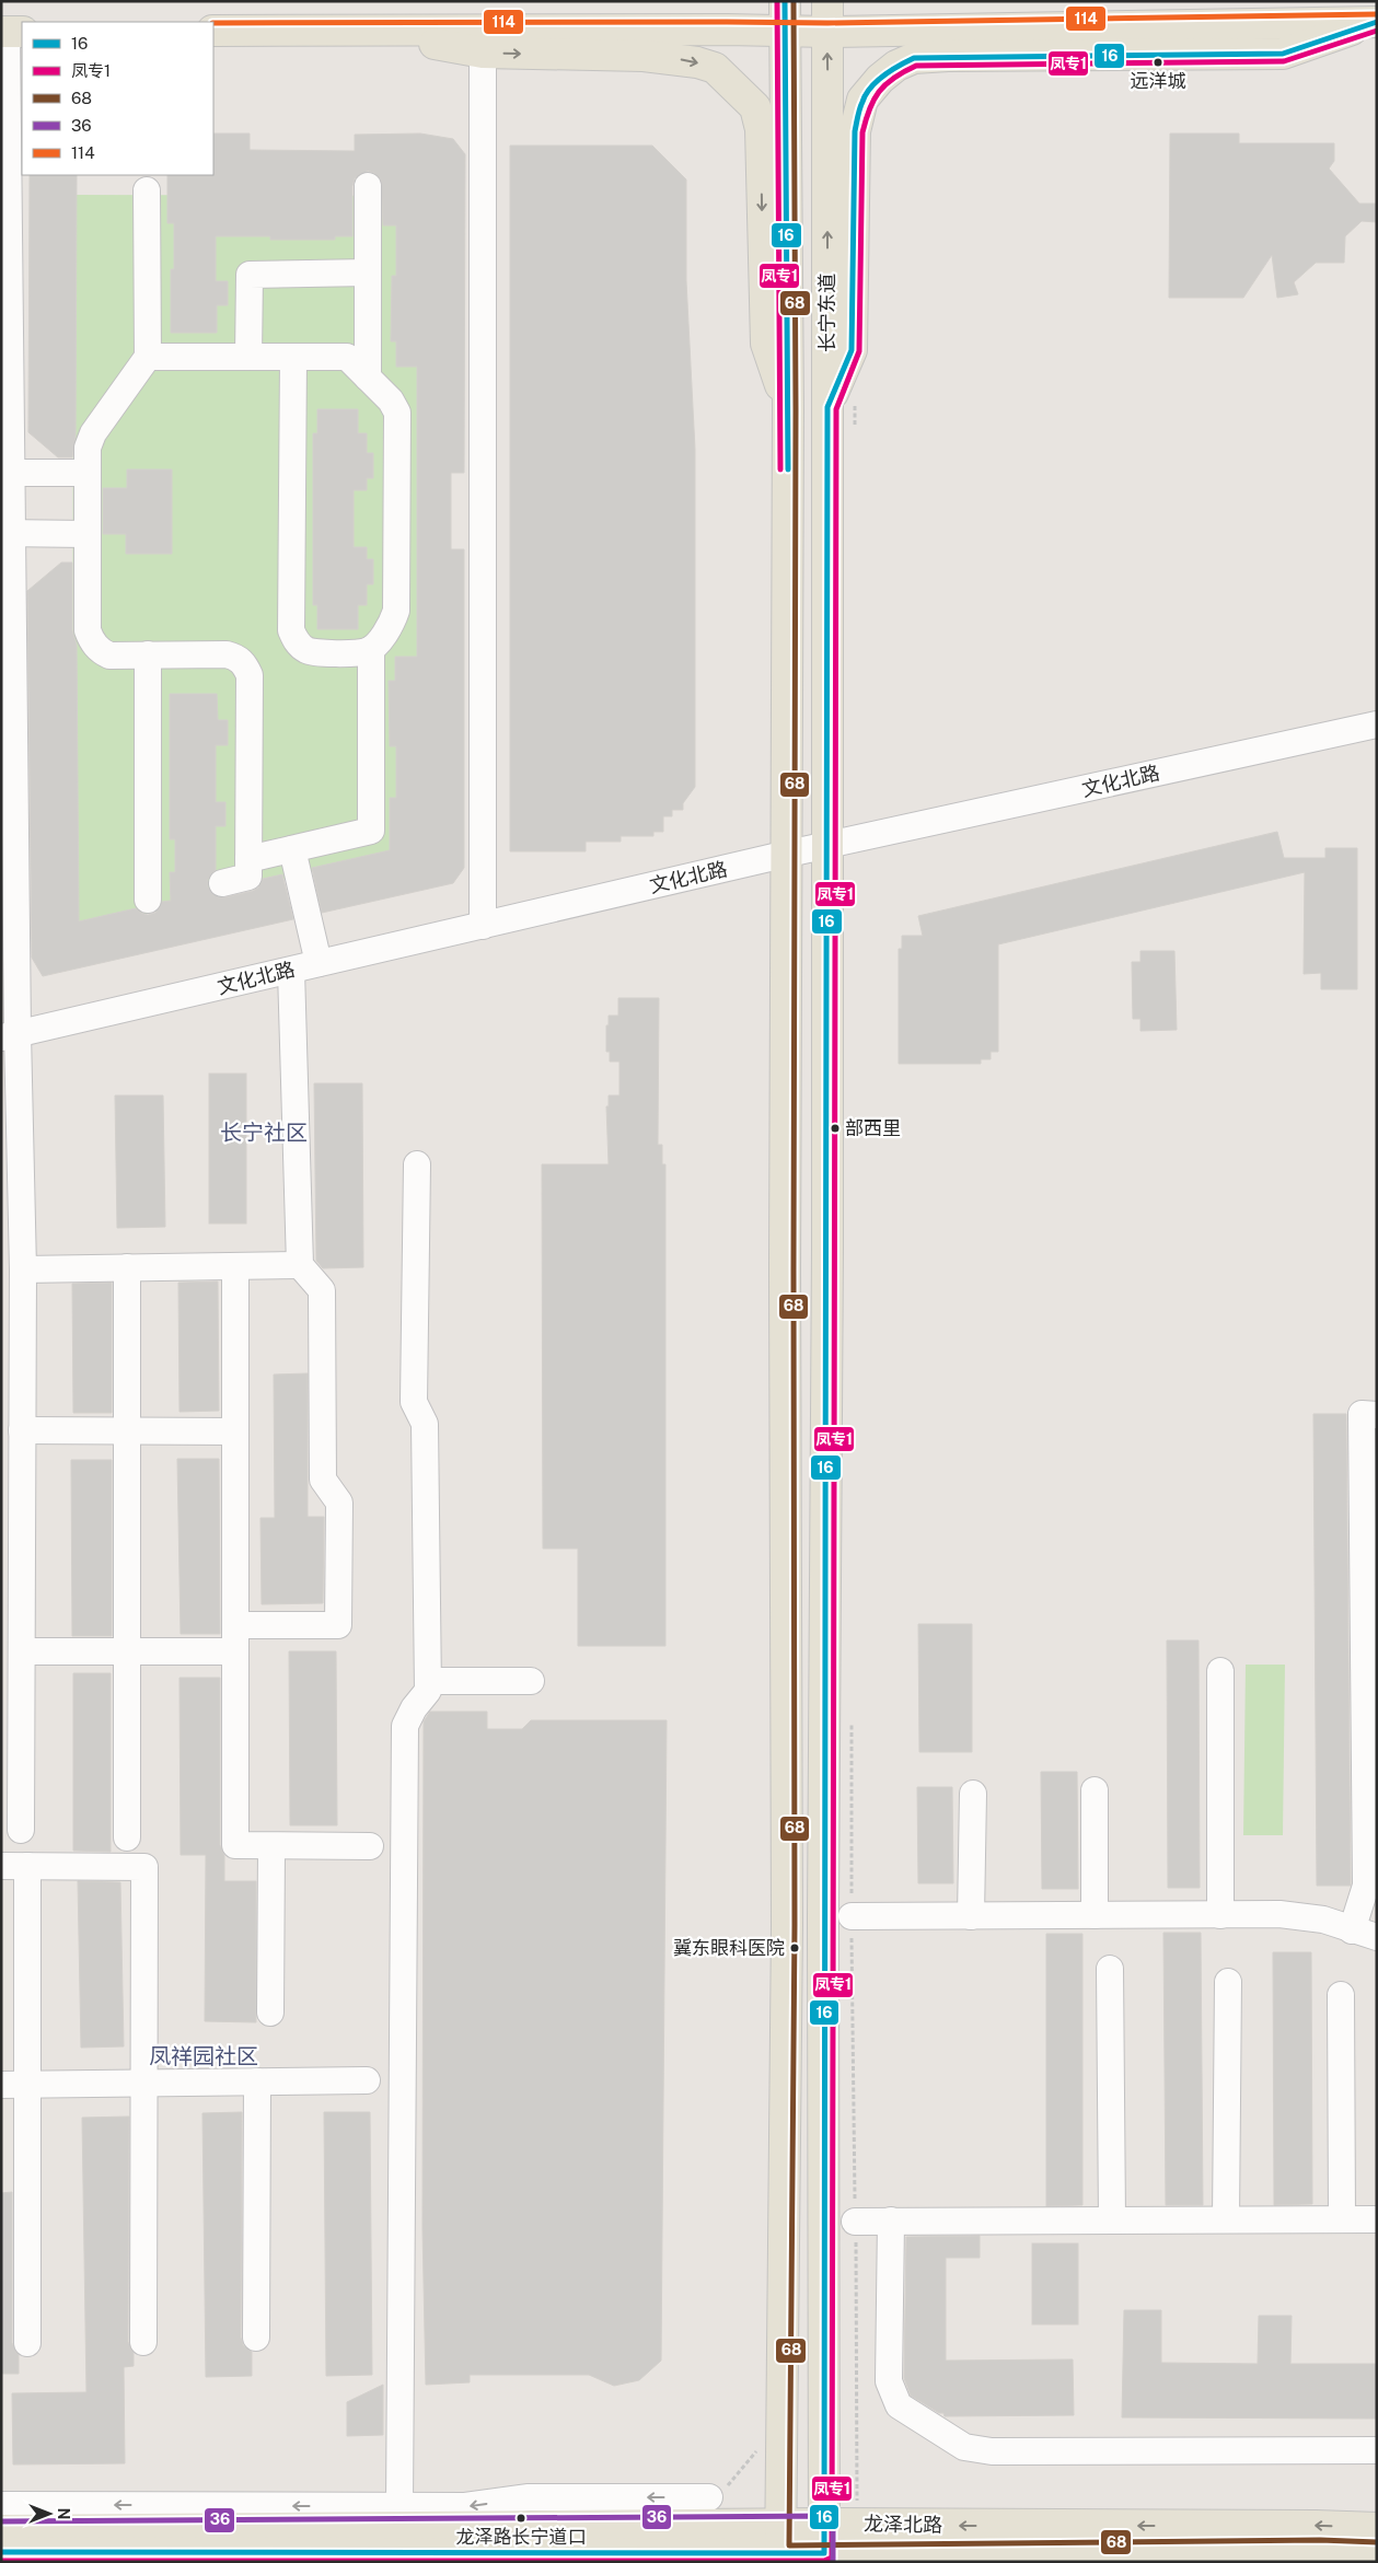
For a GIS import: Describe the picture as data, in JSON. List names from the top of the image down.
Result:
{
  "streets": {
    "main road": ["长宁东道", "龙泽北路"],
    "street": ["文化北路"]
  },
  "crossings": [
    ["长宁东道", "文化北路"],
    ["长宁东道", "龙泽北路"]
  ],
  "districts": ["长宁社区", "凤祥园社区"],
  "places": [
    "远洋城",
    "部西里",
    "冀东眼科医院",
    "龙泽路长宁道口"
  ],
  "lines": [
    "transit line 16",
    "transit line 凤专1",
    "transit line 68",
    "transit line 114",
    "transit line 36"
  ],
  "legend": [
    "16",
    "凤专1",
    "68",
    "36",
    "114"
  ],
  "north": "right"
}
